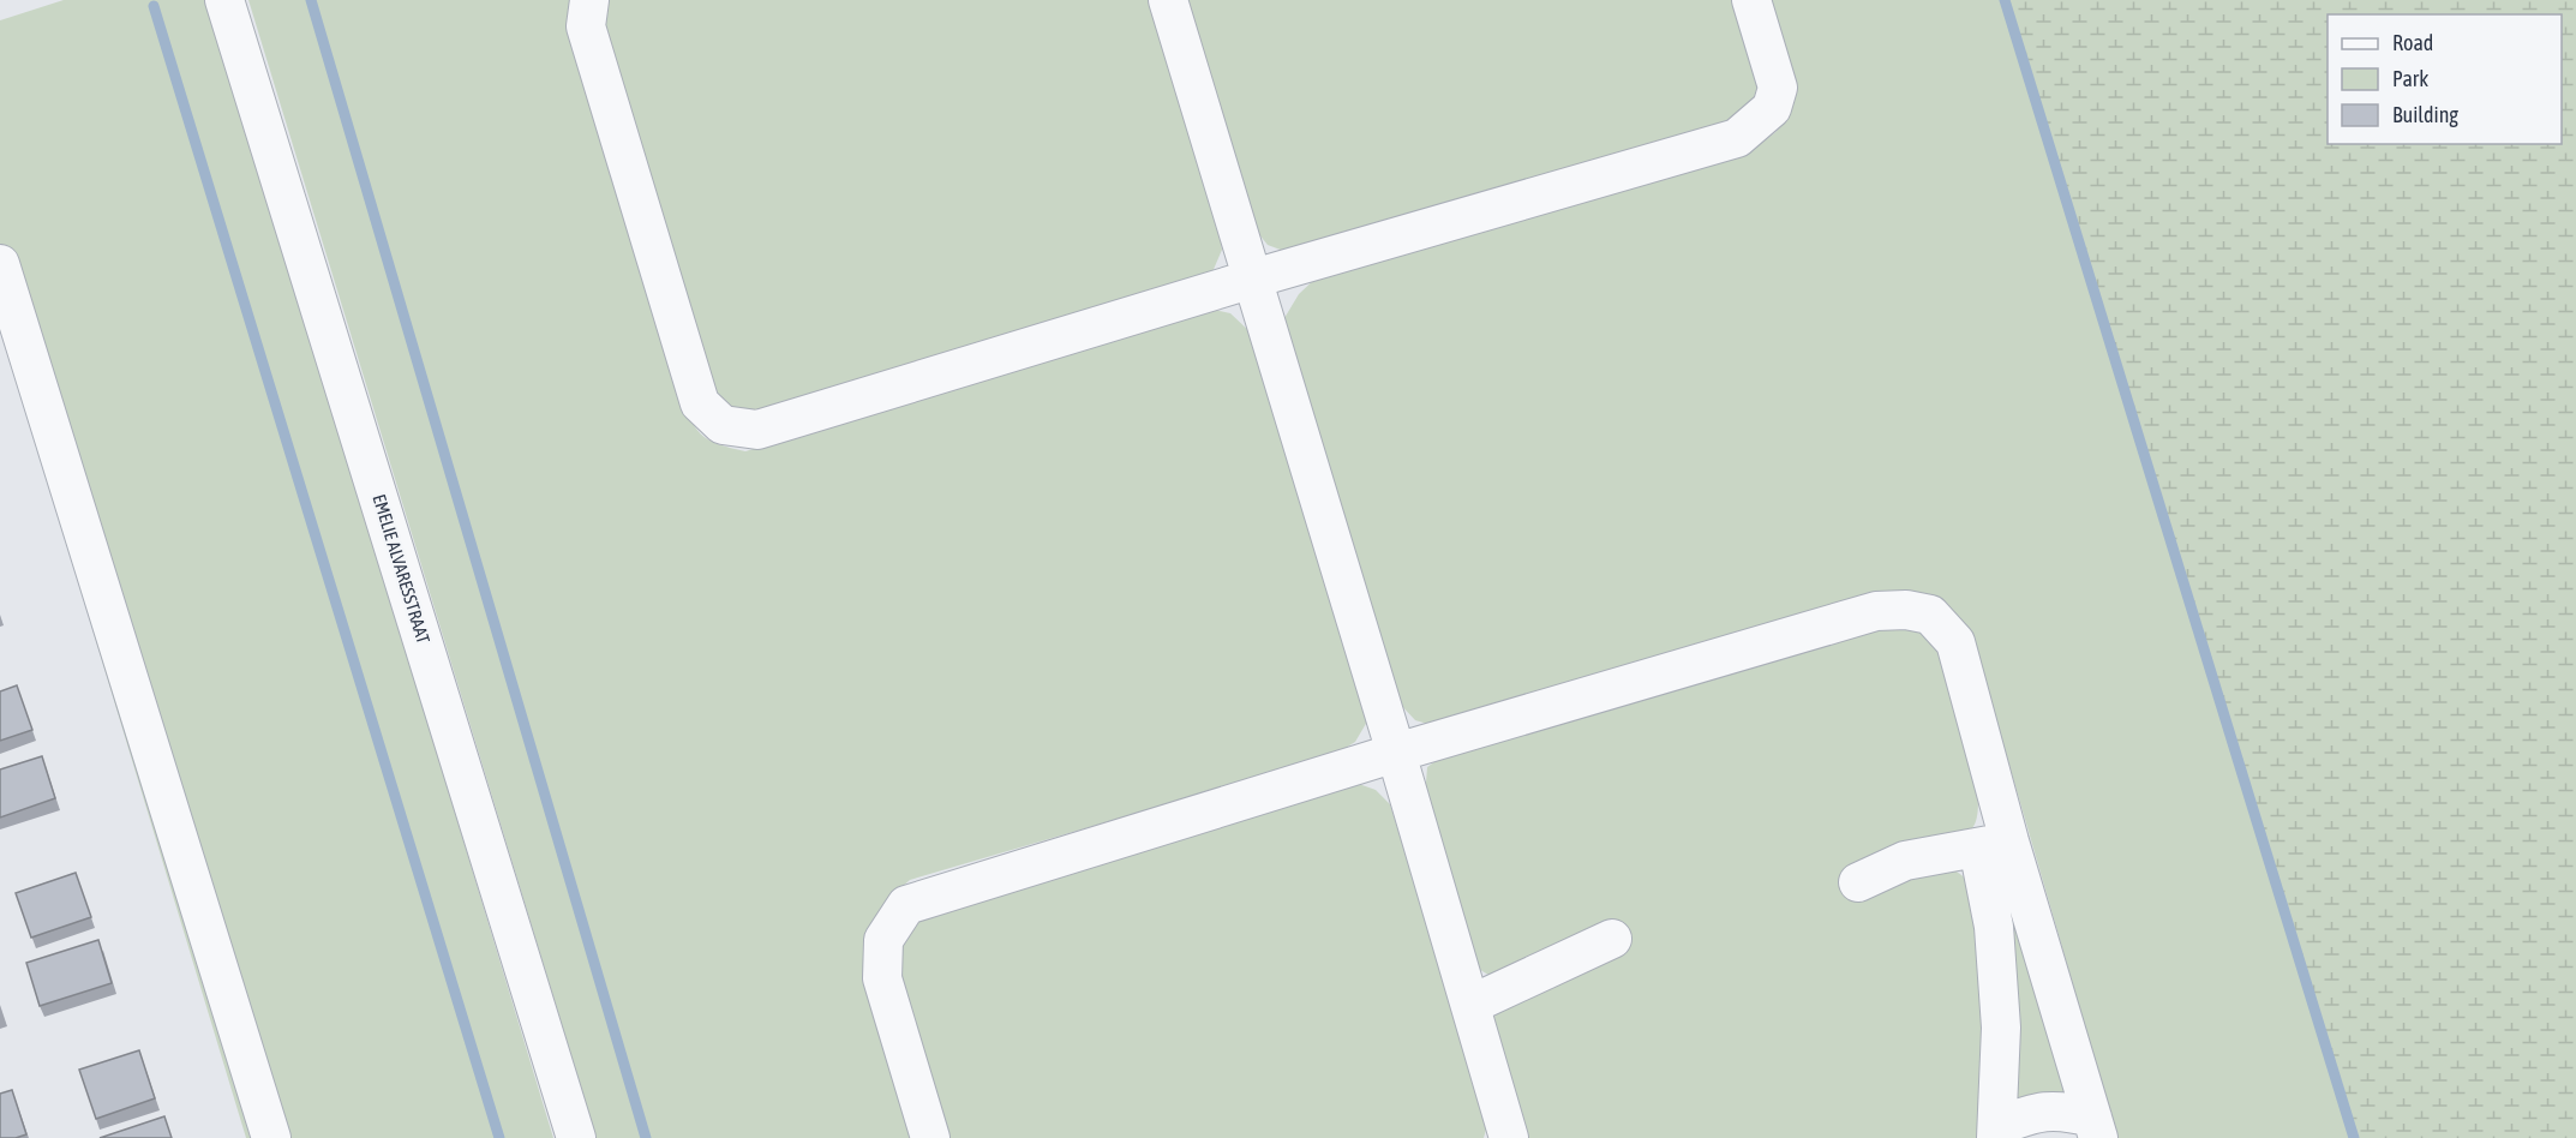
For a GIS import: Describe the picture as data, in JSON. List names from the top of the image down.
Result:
{
  "streets": {
    "street": ["EMELIE ALVARESSTRAAT"]
  },
  "legend": ["Road", "Park", "Building"]
}
